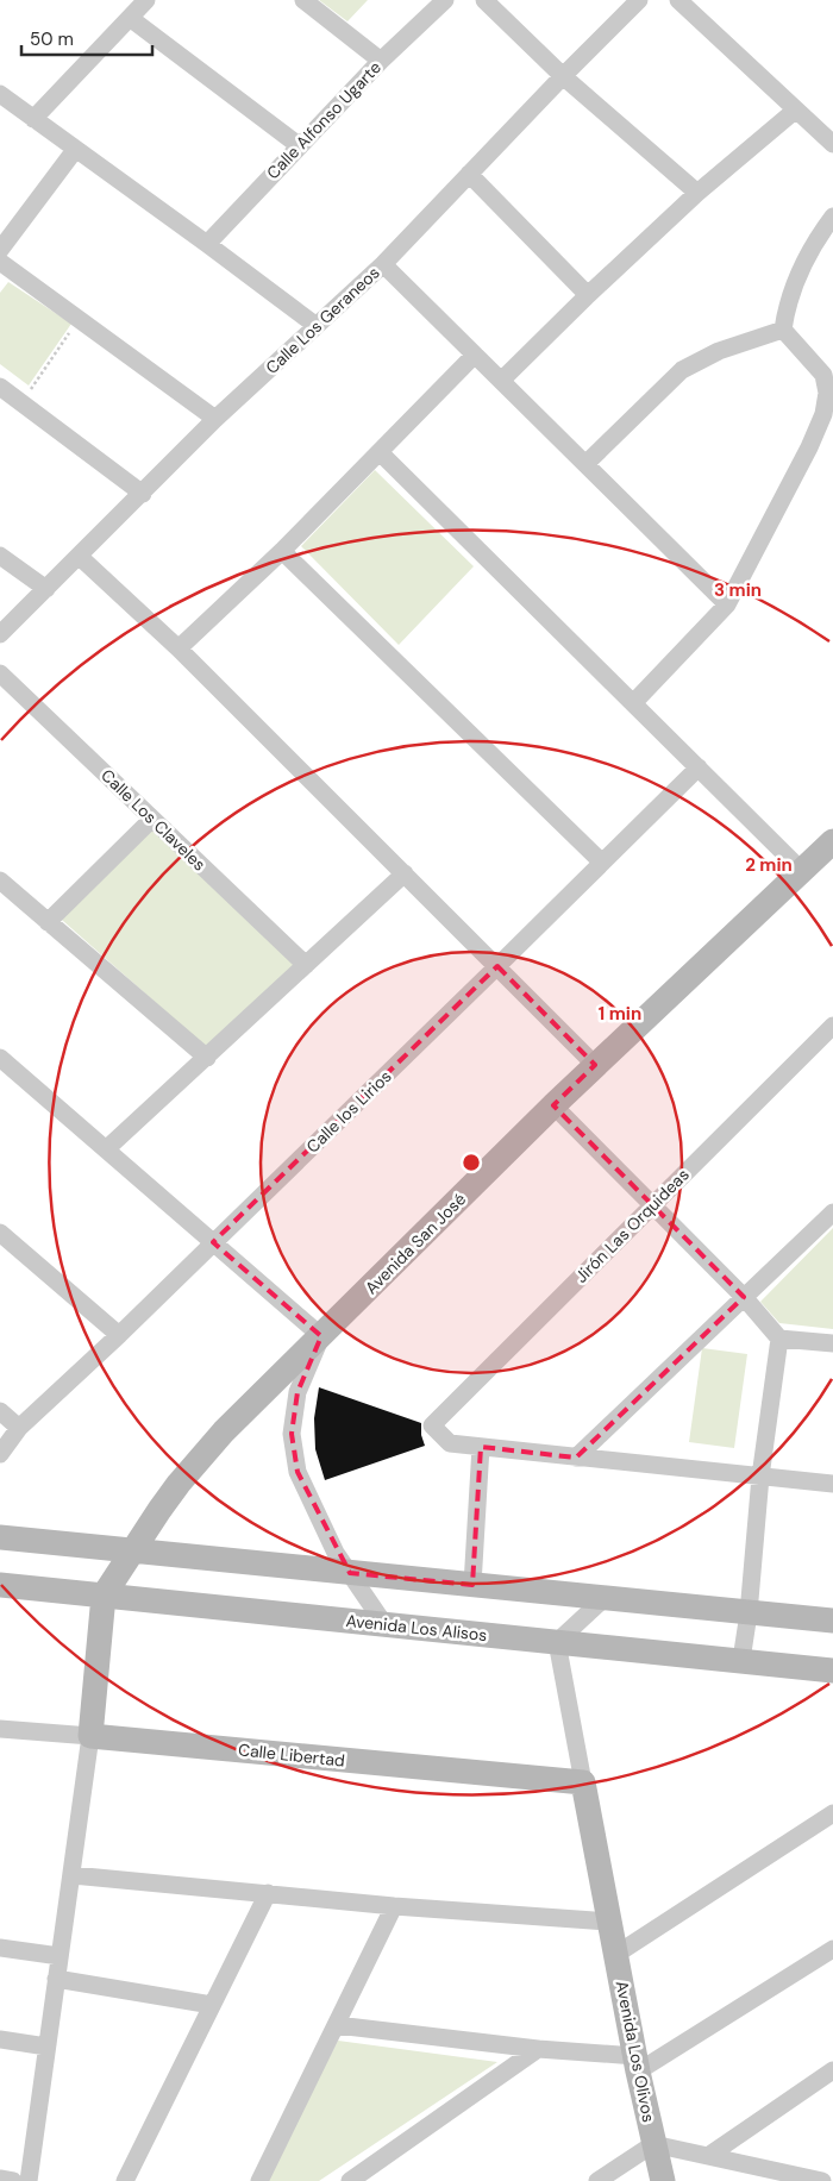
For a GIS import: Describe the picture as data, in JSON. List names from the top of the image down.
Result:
{
  "streets": {
    "street": [
      "Calle Alfonso Ugarte",
      "Calle Los Geraneos",
      "Calle Los Claveles",
      "Calle los Lirios",
      "Jirón Las Orquideas",
      "Avenida San José",
      "Avenida Los Alisos",
      "Calle Libertad",
      "Avenida Los Olivos"
    ]
  },
  "crossings": [
    ["Avenida San José", "Avenida Los Alisos"],
    ["Calle Libertad", "Avenida Los Olivos"]
  ],
  "scale_bar": "50 m",
  "rings": ["3 min", "2 min", "1 min"]
}
